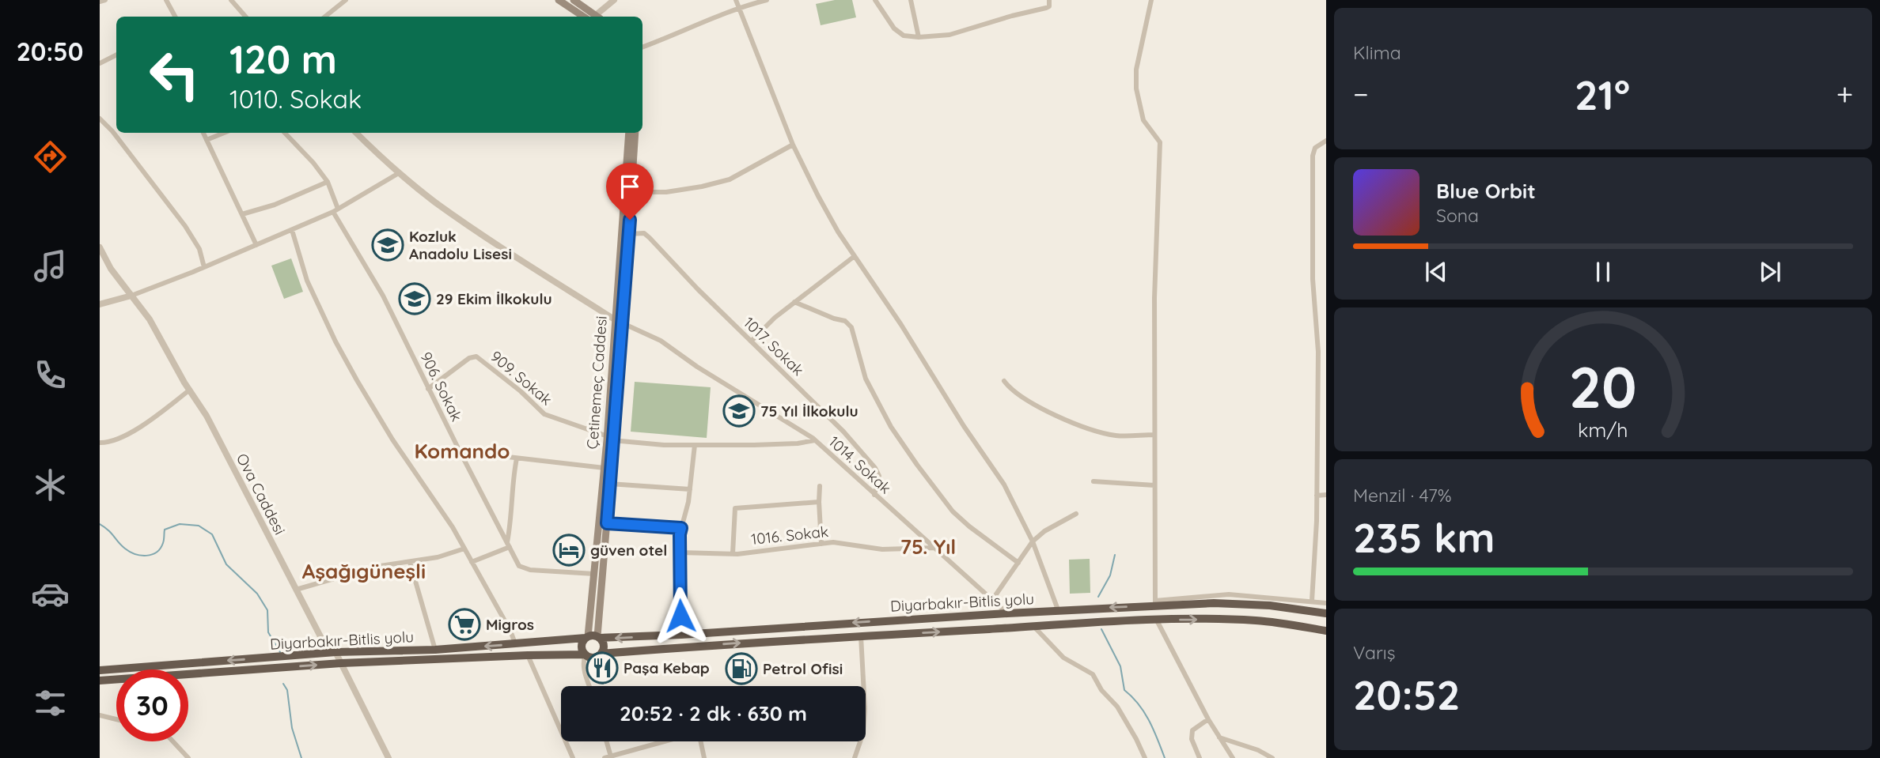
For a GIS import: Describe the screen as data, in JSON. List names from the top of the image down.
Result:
{
  "streets": {
    "highway": ["Diyarbakır-Bitlis yolu"],
    "main road": ["Çetinemeç Caddesi"],
    "street": [
      "1017. Sokak",
      "909. Sokak",
      "906. Sokak",
      "1014. Sokak",
      "Ova Caddesi",
      "1016. Sokak"
    ]
  },
  "crossings": [
    ["1017. Sokak", "Çetinemeç Caddesi"],
    ["1017. Sokak", "1014. Sokak"],
    ["909. Sokak", "Çetinemeç Caddesi"],
    ["909. Sokak", "906. Sokak"],
    ["Çetinemeç Caddesi", "906. Sokak"],
    ["Çetinemeç Caddesi", "1014. Sokak"],
    ["Çetinemeç Caddesi", "Diyarbakır-Bitlis yolu"],
    ["1014. Sokak", "1016. Sokak"],
    ["1014. Sokak", "Diyarbakır-Bitlis yolu"],
    ["Ova Caddesi", "Diyarbakır-Bitlis yolu"]
  ],
  "districts": ["Komando", "75. Yıl", "Aşağıgüneşli"],
  "places": {
    "school or university": ["Kozluk Anadolu Lisesi", "29 Ekim İlkokulu", "75 Yıl İlkokulu"],
    "hotel": ["güven otel"],
    "supermarket": ["Migros"],
    "restaurant": ["Paşa Kebap"],
    "fuel station": ["Petrol Ofisi"]
  },
  "page": {
    "tabs": "20:50",
    "tile": [
      "Klima",
      ["Menzil · 47%", "235 km"],
      ["Varış", "20:52"]
    ],
    "turn": ["120 m", "1010. Sokak"],
    "heat": ["−", "21°", "+"],
    "song": ["Blue Orbit", "Sona"],
    "limit": "30",
    "trip": "20:52 · 2 dk · 630 m",
    "gauge": ["20", "km/h"]
  }
}
